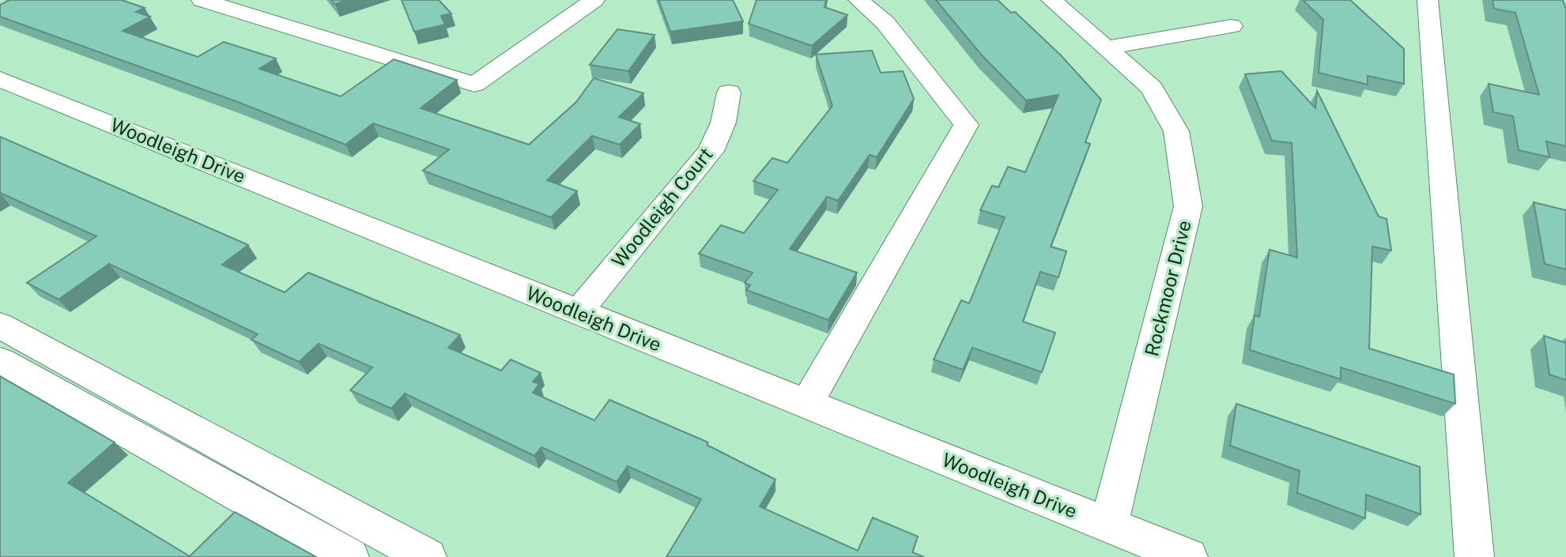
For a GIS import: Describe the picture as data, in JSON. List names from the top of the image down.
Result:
{
  "streets": {
    "street": ["Woodleigh Drive", "Woodleigh Court", "Rockmoor Drive"]
  },
  "crossings": [
    ["Woodleigh Drive", "Woodleigh Court"],
    ["Woodleigh Drive", "Rockmoor Drive"]
  ]
}
